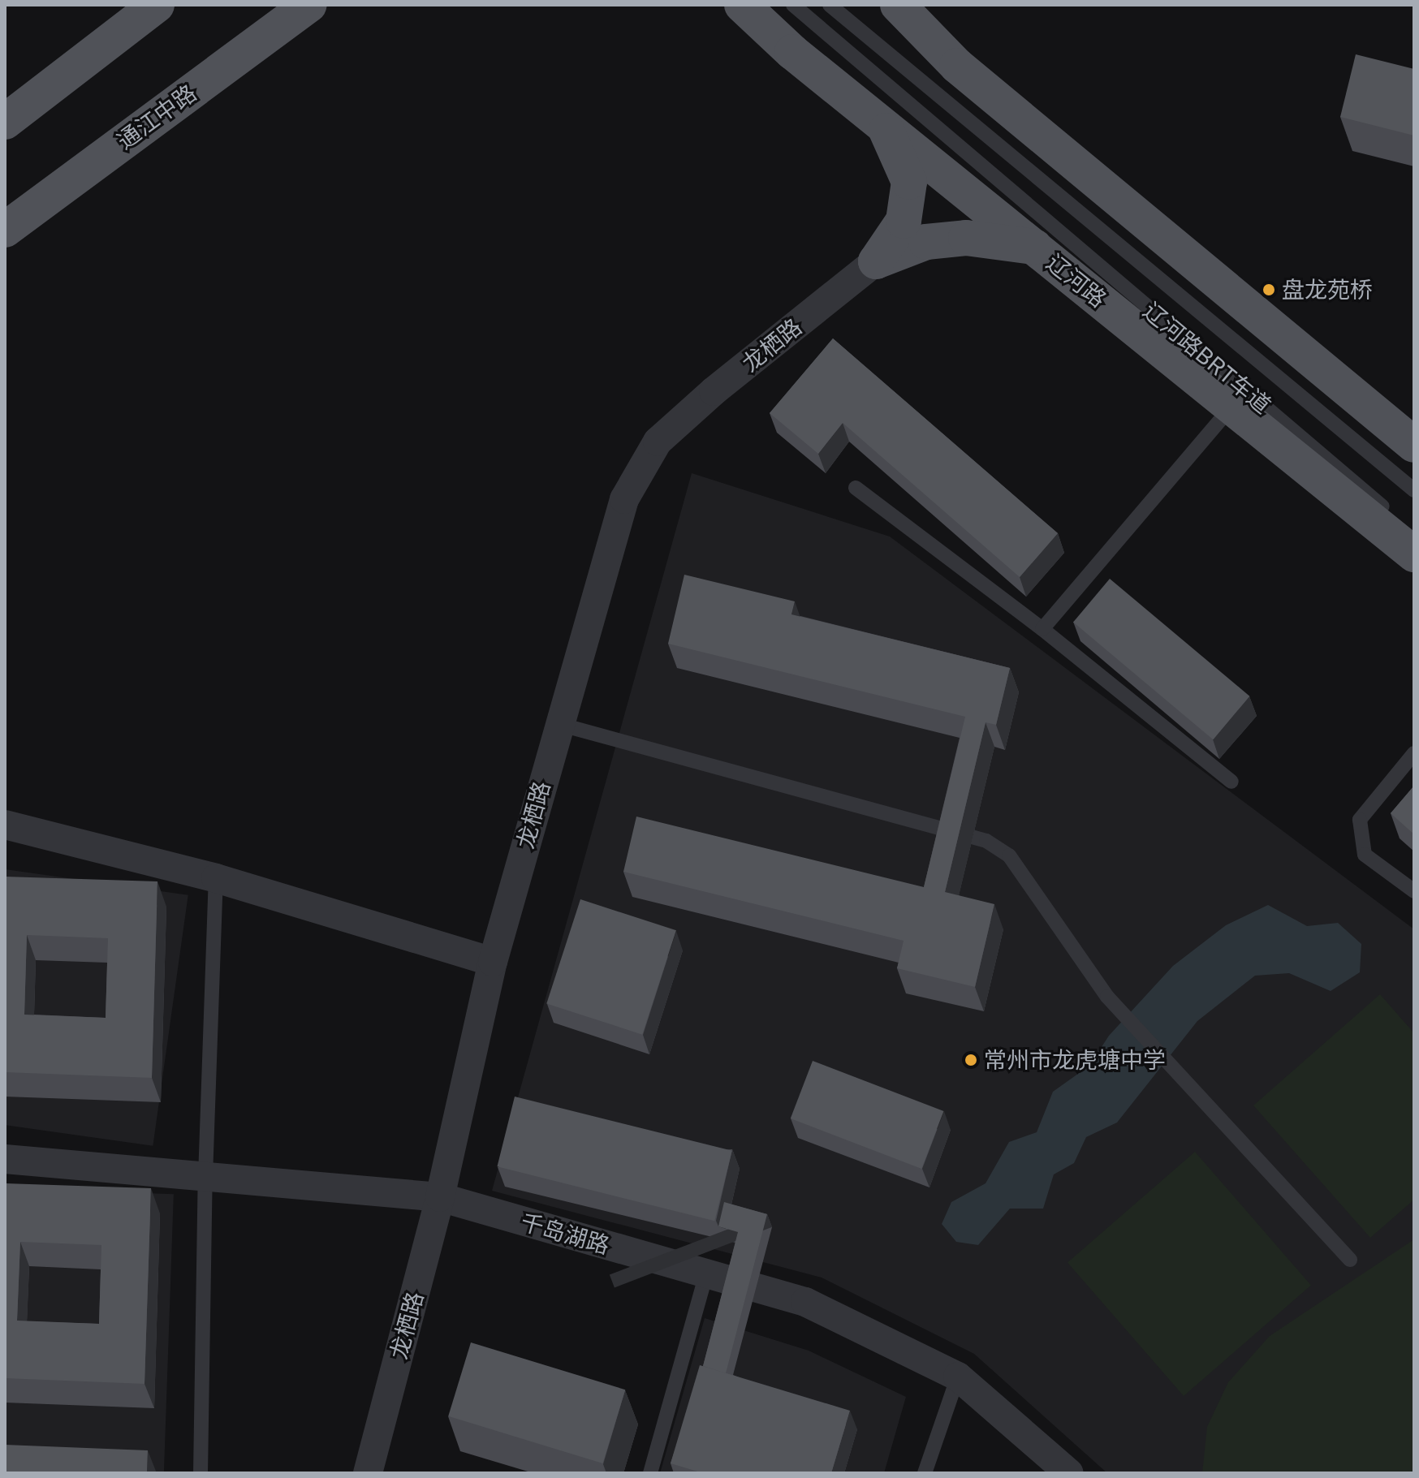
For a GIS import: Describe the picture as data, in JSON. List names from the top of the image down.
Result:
{
  "streets": {
    "main road": ["通江中路", "辽河路"],
    "street": ["龙栖路", "千岛湖路"],
    "lane": ["辽河路BRT车道"]
  },
  "crossings": [
    ["龙栖路", "千岛湖路"]
  ],
  "places": ["盘龙苑桥", "常州市龙虎塘中学"]
}
